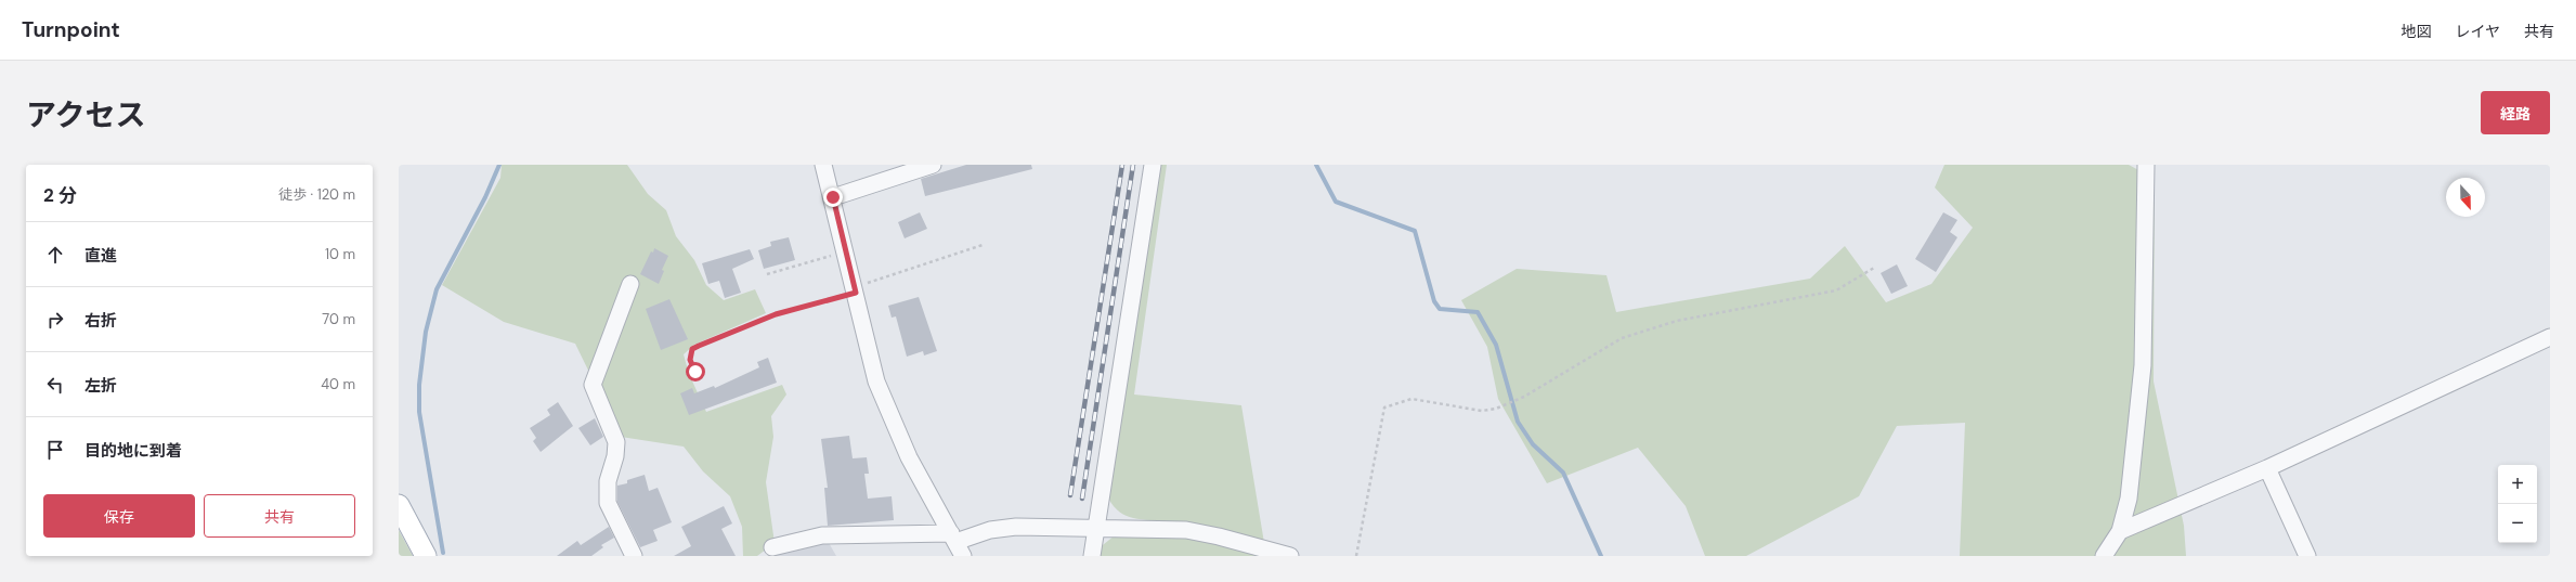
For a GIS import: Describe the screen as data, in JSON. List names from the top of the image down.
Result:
{
  "north": "bottom",
  "page": {
    "header": "Turnpoint",
    "nav": ["地図", "レイヤ", "共有"],
    "title": "アクセス",
    "buttons": [
      "経路",
      ["保存", "共有"]
    ],
    "heading": ["2 分", "徒歩 · 120 m"],
    "list": [
      ["直進", "10 m"],
      ["右折", "70 m"],
      ["左折", "40 m"],
      "目的地に到着"
    ],
    "map_buttons": ["+", "−"]
  }
}
